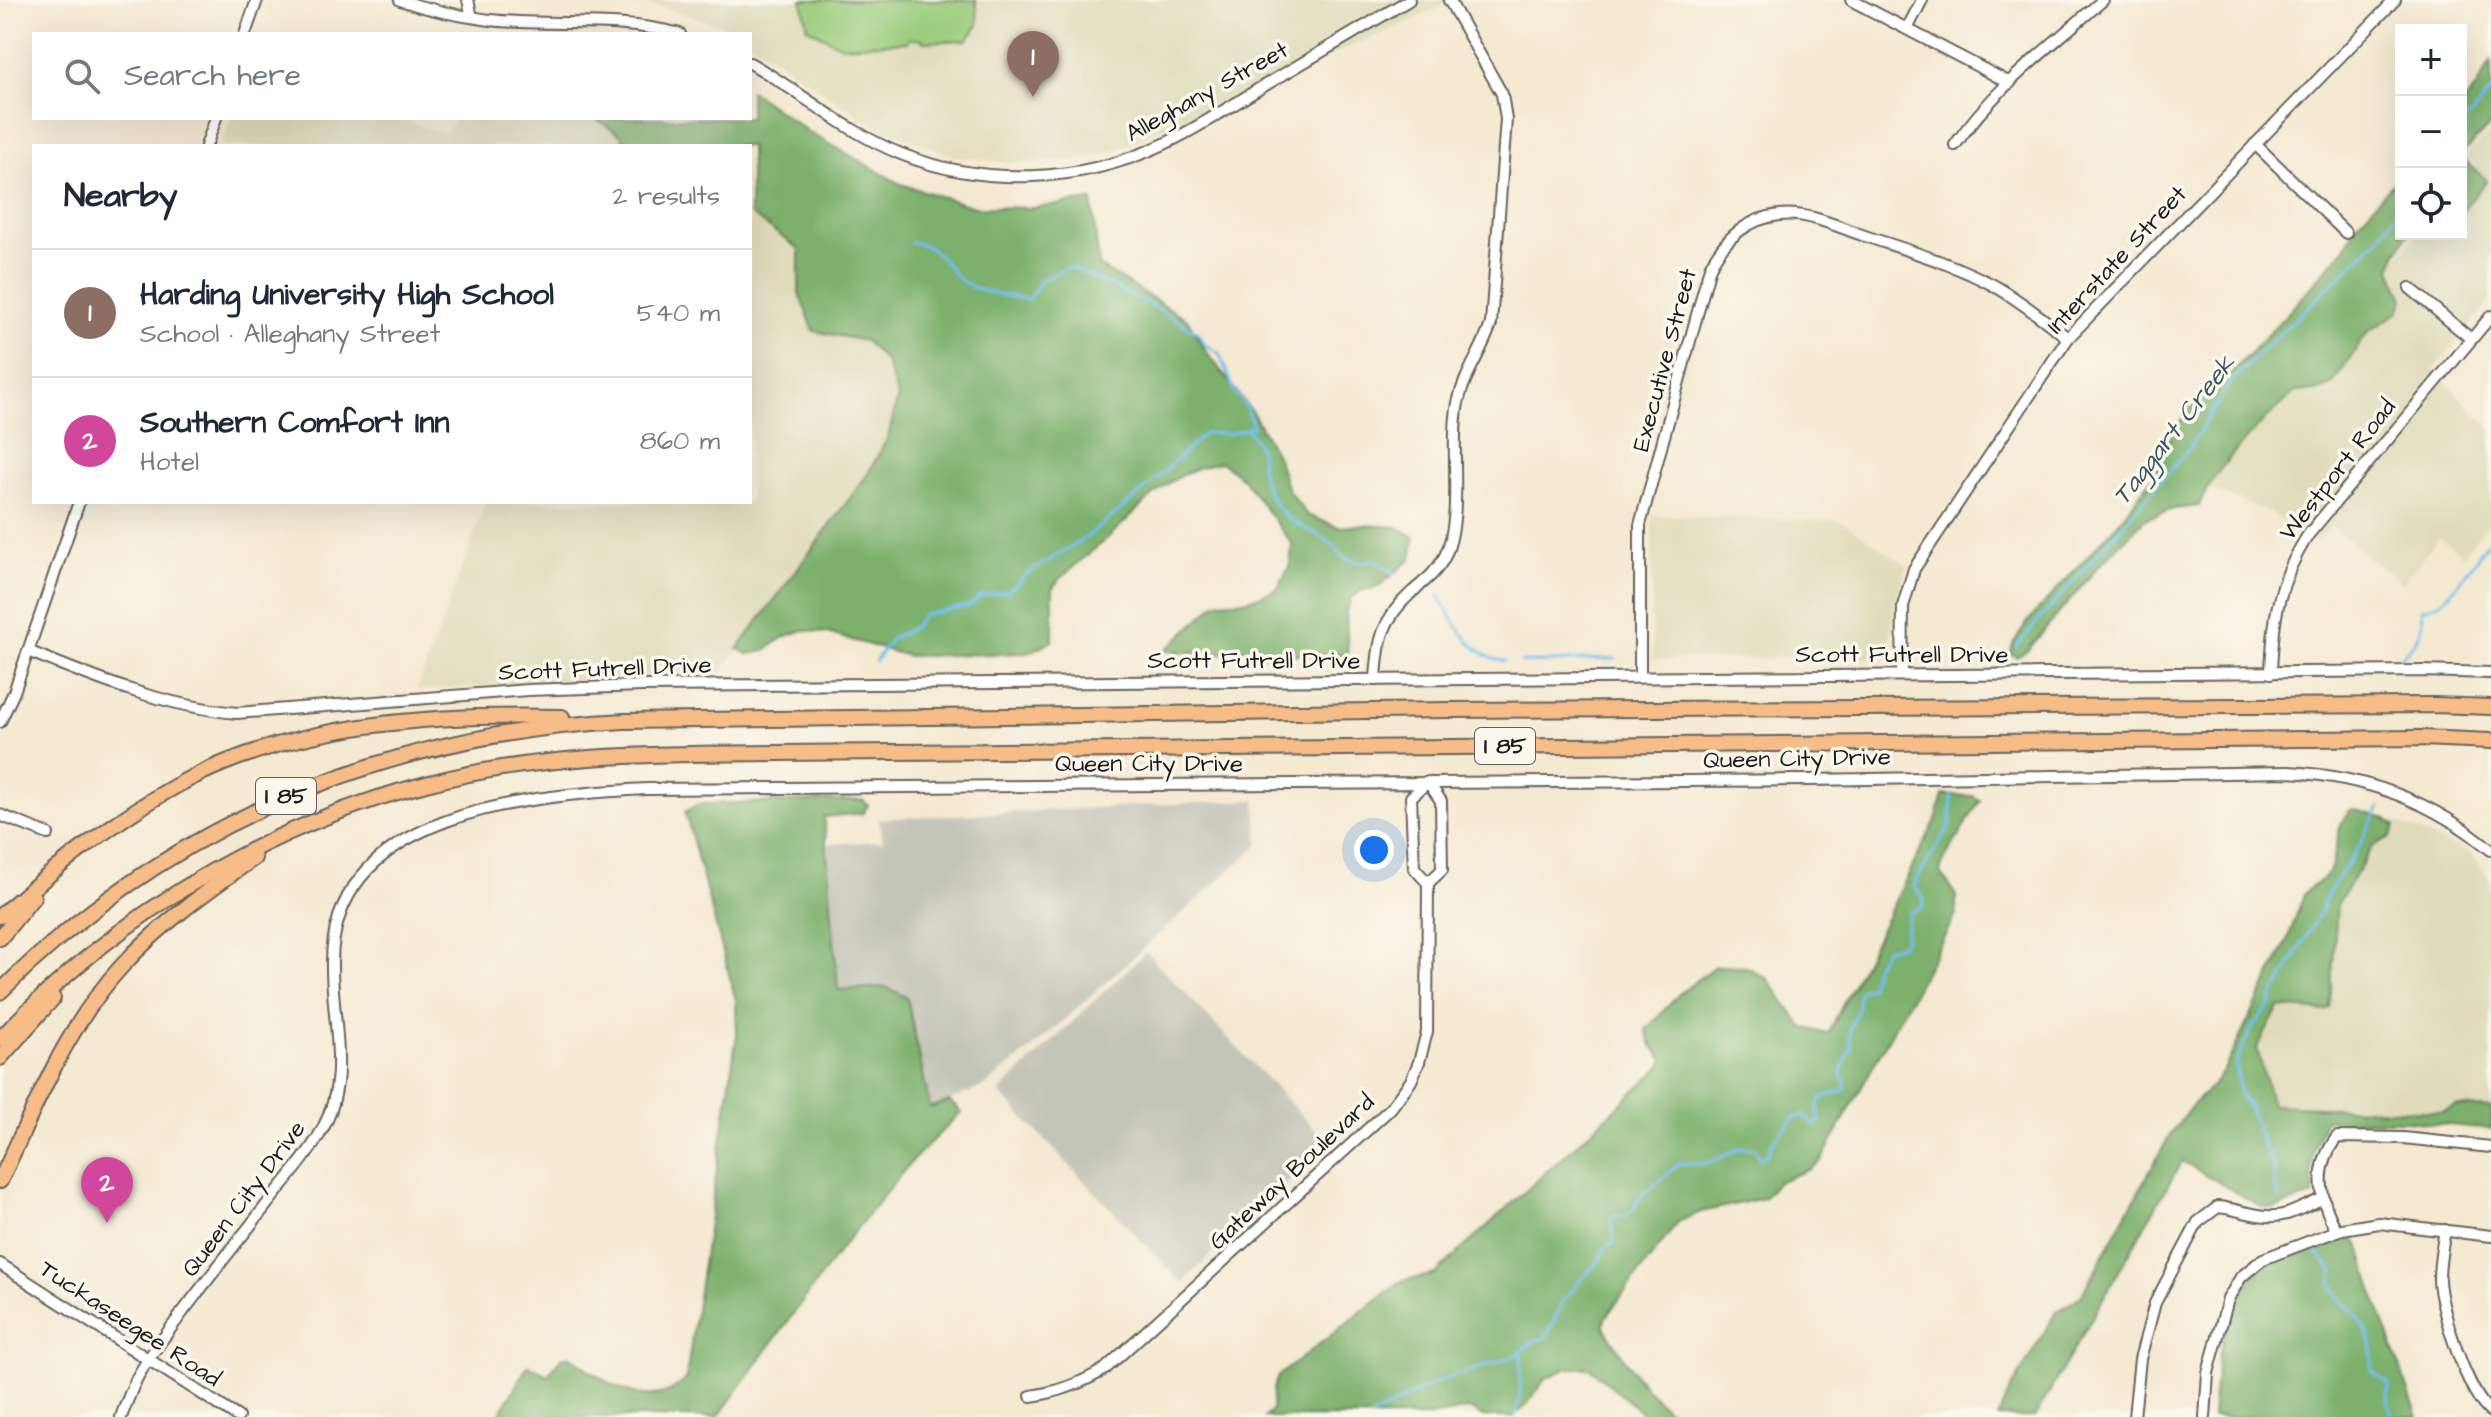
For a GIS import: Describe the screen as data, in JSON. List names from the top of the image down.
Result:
{
  "streets": {
    "highway": ["I 85"],
    "street": [
      "Alleghany Street",
      "Interstate Street",
      "Executive Street",
      "Westport Road",
      "Scott Futrell Drive",
      "Queen City Drive",
      "Gateway Boulevard",
      "Tuckaseegee Road"
    ]
  },
  "crossings": [
    ["Interstate Street", "Executive Street"],
    ["Interstate Street", "Scott Futrell Drive"],
    ["Executive Street", "Scott Futrell Drive"],
    ["Westport Road", "Scott Futrell Drive"],
    ["Queen City Drive", "Gateway Boulevard"],
    ["Queen City Drive", "Tuckaseegee Road"]
  ],
  "water": ["Taggart Creek"],
  "page": {
    "map_buttons": ["+", "−"],
    "pins": ["1", "2"],
    "search": "Search here",
    "heading": ["Nearby", "2 results"],
    "list": [
      {
        "mark": "1",
        "name": "Harding University High School",
        "note": "School · Alleghany Street",
        "value": "540 m"
      },
      {
        "mark": "2",
        "name": "Southern Comfort Inn",
        "note": "Hotel",
        "value": "860 m"
      }
    ]
  }
}
